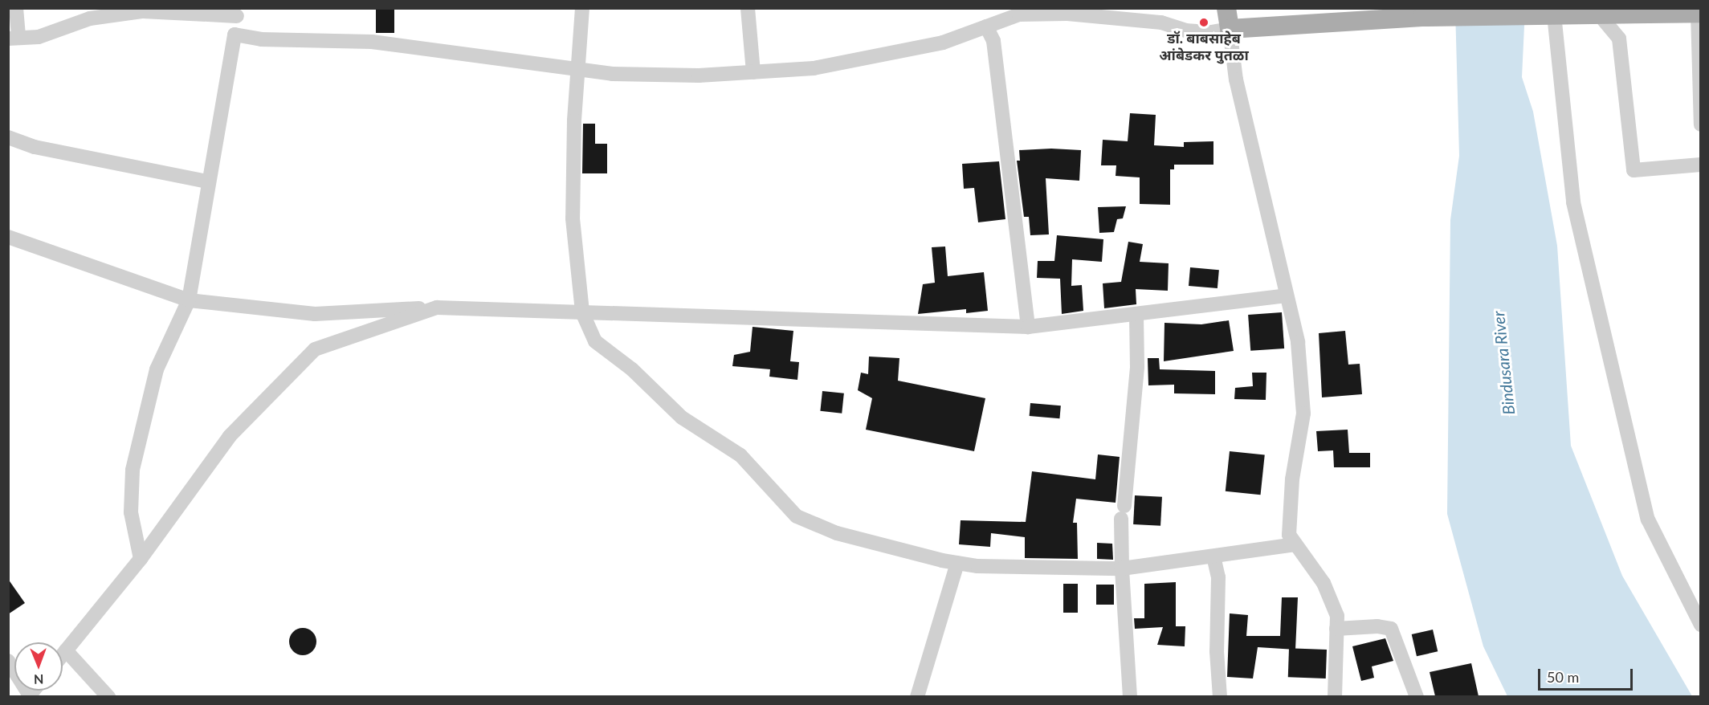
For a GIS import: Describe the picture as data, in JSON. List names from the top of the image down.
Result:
{
  "water": ["Bindusara River"],
  "places": ["डॉ. बाबसाहेब आंबेडकर पुतळा"],
  "scale_bar": "50 m",
  "north": "bottom"
}
